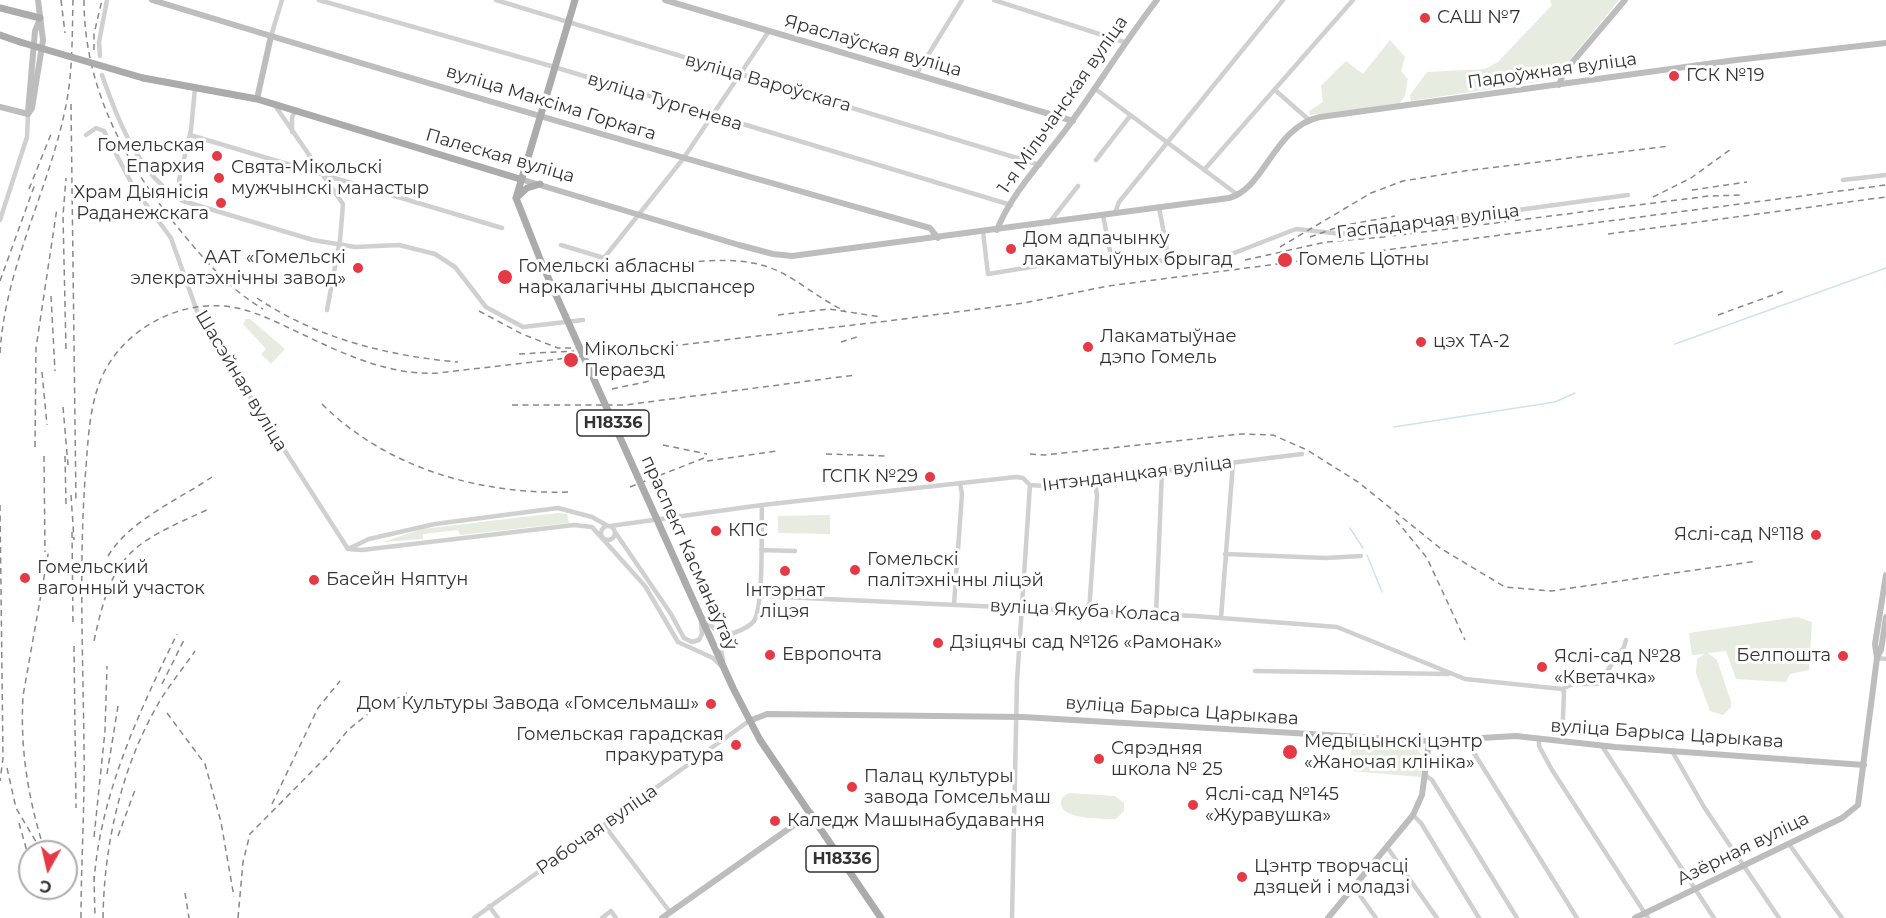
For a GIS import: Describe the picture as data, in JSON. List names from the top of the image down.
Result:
{
  "streets": {
    "main road": [
      "Яраслаўская вуліца",
      "Падоўжная вуліца",
      "вуліца Максіма Горкага",
      "1-я Мільчанская вуліца",
      "Палеская вуліца",
      "Н18336",
      "праспект Касманаўтаў",
      "вуліца Барыса Царыкава",
      "Азёрная вуліца"
    ],
    "street": [
      "вуліца Вароўскага",
      "вуліца Тургенева",
      "Гаспадарчая вуліца",
      "Шасэйная вуліца",
      "Інтэнданцкая вуліца",
      "вуліца Якуба Коласа",
      "Рабочая вуліца"
    ]
  },
  "crossings": [
    ["Яраслаўская вуліца", "1-я Мільчанская вуліца"],
    ["Падоўжная вуліца", "Палеская вуліца"],
    ["вуліца Вароўскага", "1-я Мільчанская вуліца"],
    ["вуліца Тургенева", "1-я Мільчанская вуліца"],
    ["вуліца Максіма Горкага", "Палеская вуліца"],
    ["1-я Мільчанская вуліца", "Палеская вуліца"],
    ["Палеская вуліца", "Гаспадарчая вуліца"],
    ["праспект Касманаўтаў", "вуліца Барыса Царыкава"],
    ["праспект Касманаўтаў", "Рабочая вуліца"],
    ["вуліца Барыса Царыкава", "Рабочая вуліца"],
    ["вуліца Барыса Царыкава", "Азёрная вуліца"]
  ],
  "places": [
    "САШ №7",
    "ГСК №19",
    "Гомельская Епархия",
    "Свята-Мікольскі мужчынскі манастыр",
    "Храм Дыянісія Раданежскага",
    "Дом адпачынку лакаматыўных брыгад",
    "Гомель Цотны",
    "ААТ «Гомельскі элекратэхнічны завод»",
    "Гомельскі абласны наркалагічны дыспансер",
    "цэх ТА-2",
    "Лакаматыўнае дэпо Гомель",
    "Мікольскі Пераезд",
    "ГСПК №29",
    "КПС",
    "Яслі-сад №118",
    "Гомельскі палітэхнічны ліцэй",
    "Інтэрнат ліцэя",
    "Гомельский вагонный участок",
    "Басейн Няптун",
    "Дзіцячы сад №126 «Рамонак»",
    "Европочта",
    "Белпошта",
    "Яслі-сад №28 «Кветачка»",
    "Дом Культуры Завода «Гомсельмаш»",
    "Гомельская гарадская пракуратура",
    "Медыцынскі цэнтр «Жаночая клініка»",
    "Сярэдняя школа № 25",
    "Палац культуры завода Гомсельмаш",
    "Яслі-сад №145 «Журавушка»",
    "Каледж Машынабудавання",
    "Цэнтр творчасці дзяцей і моладзі"
  ],
  "north": "bottom"
}
